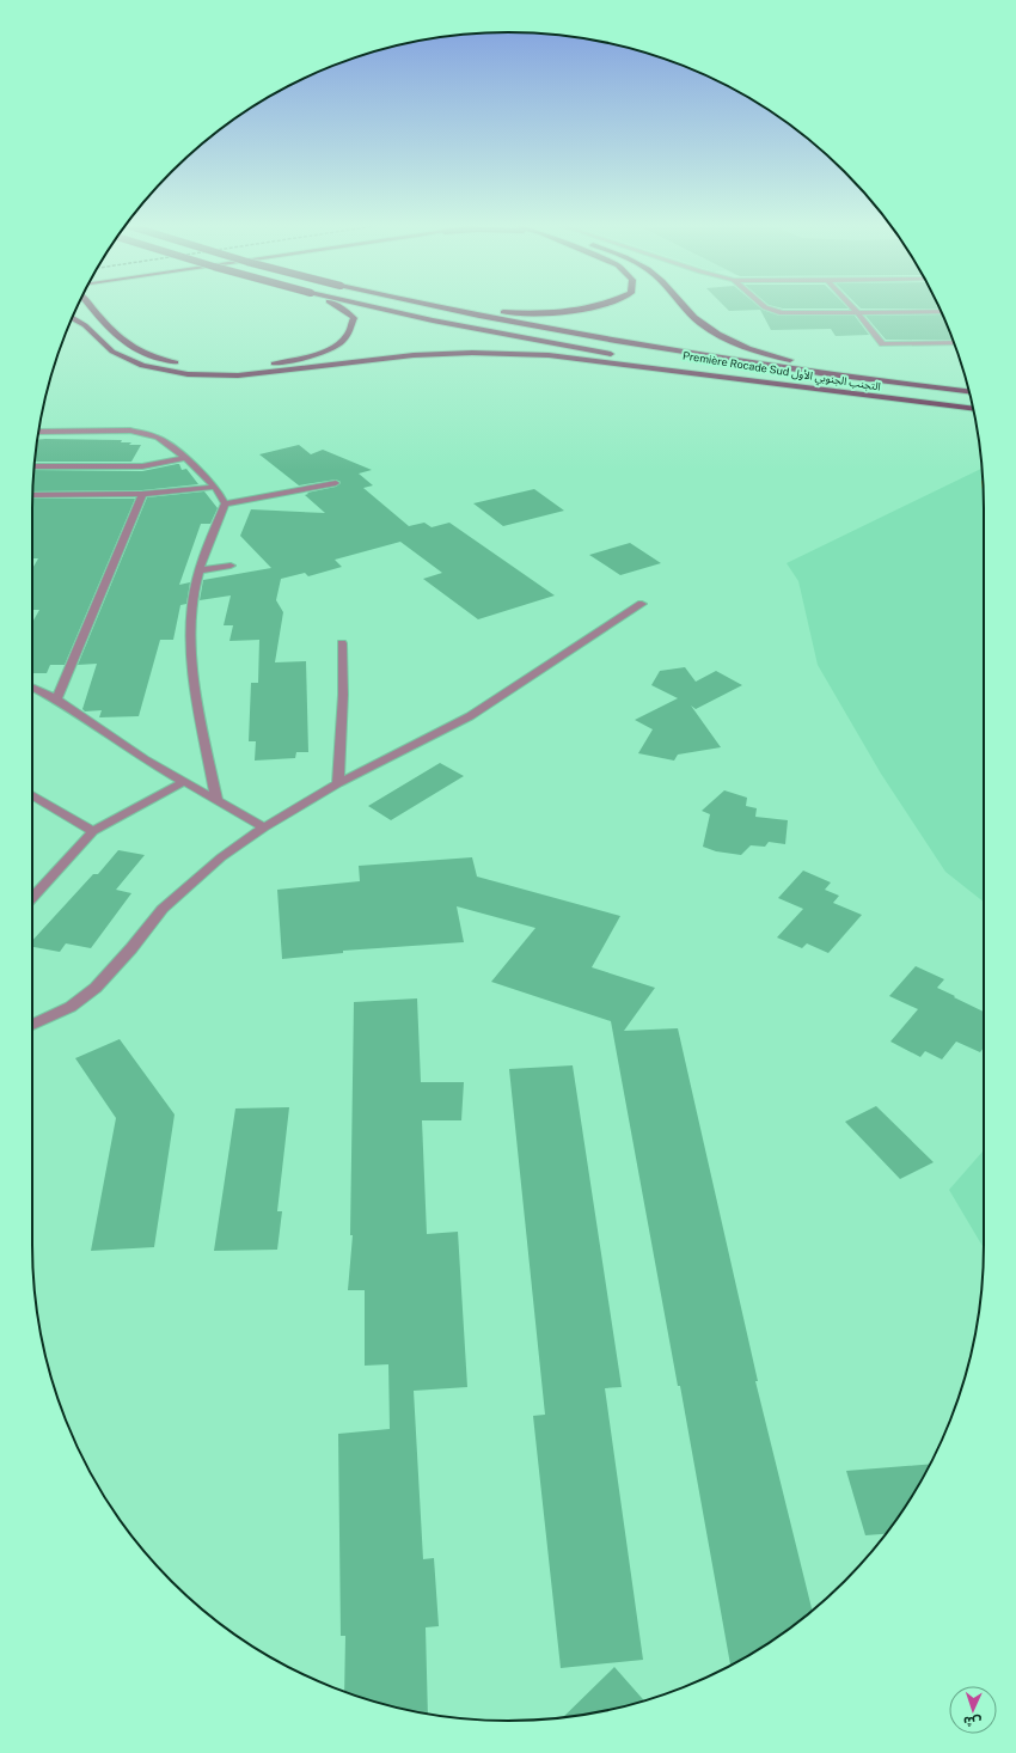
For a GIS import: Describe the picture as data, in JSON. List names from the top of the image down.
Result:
{
  "streets": {
    "highway": ["Première Rocade Sud التجنب الجنوبي الأول"]
  },
  "north": "bottom"
}
